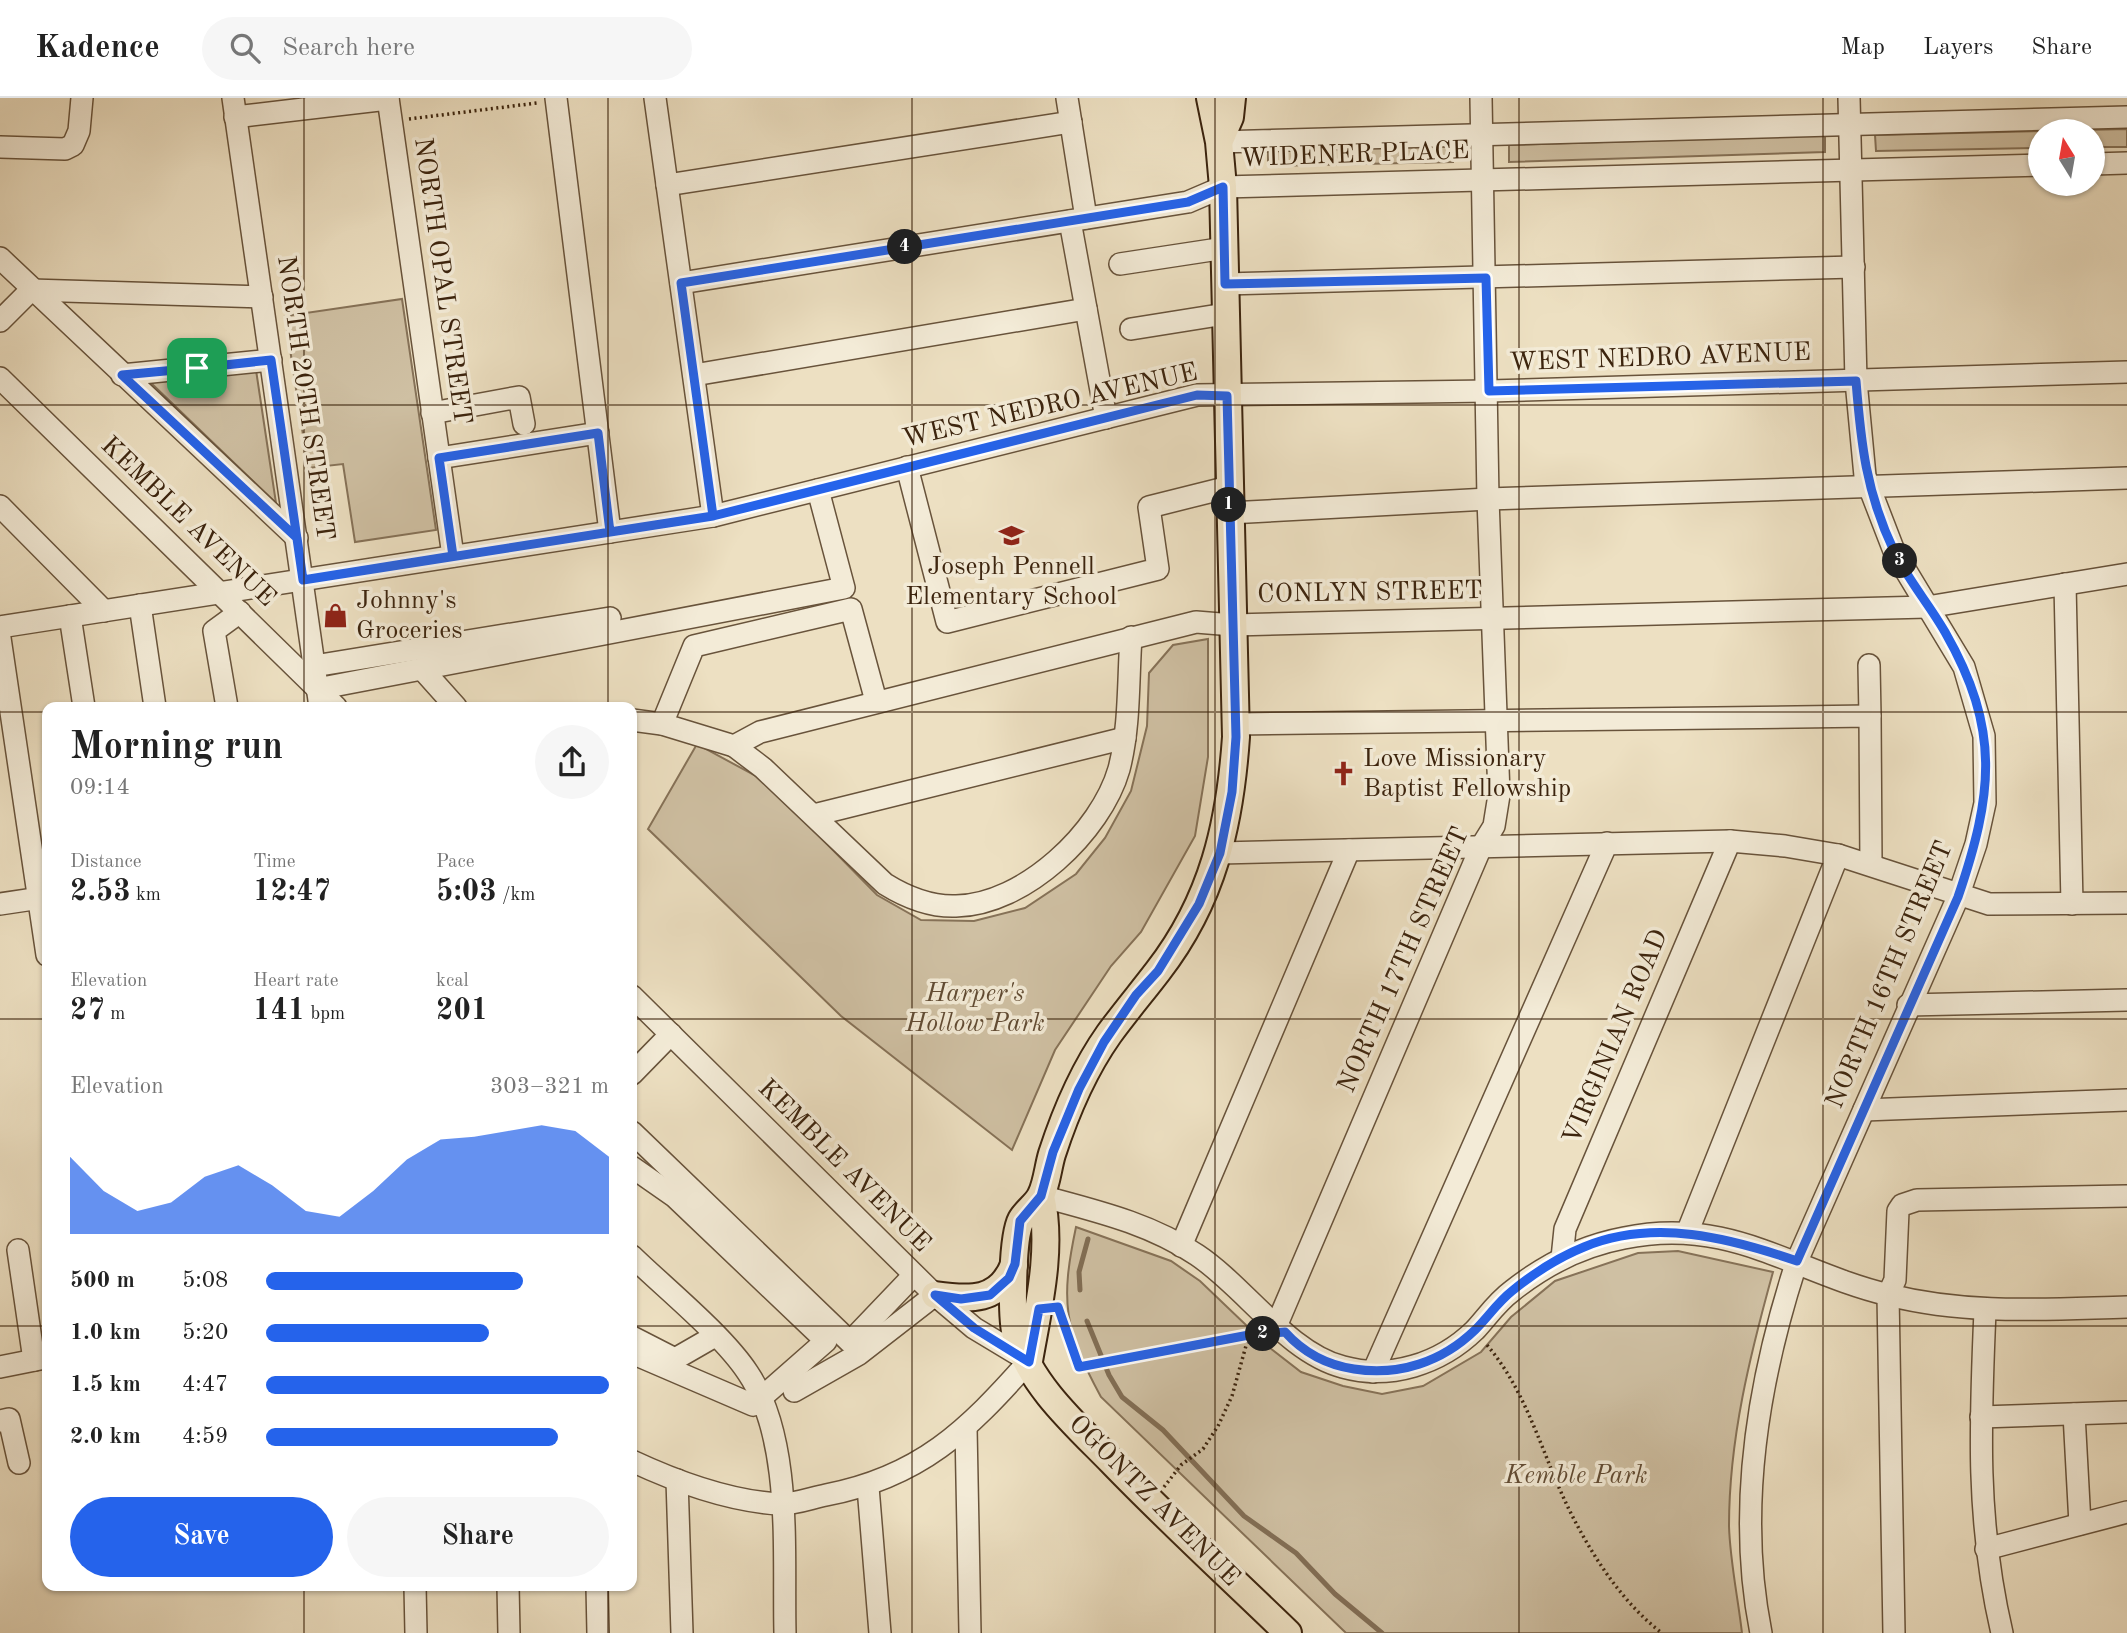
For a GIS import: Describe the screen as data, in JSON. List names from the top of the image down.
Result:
{
  "streets": {
    "main road": ["OGONTZ AVENUE"],
    "street": [
      "WIDENER PLACE",
      "NORTH OPAL STREET",
      "WEST NEDRO AVENUE",
      "NORTH 20TH STREET",
      "KEMBLE AVENUE",
      "CONLYN STREET",
      "NORTH 17TH STREET",
      "NORTH 16TH STREET",
      "VIRGINIAN ROAD"
    ]
  },
  "crossings": [
    ["WIDENER PLACE", "NORTH 17TH STREET"],
    ["WIDENER PLACE", "NORTH 16TH STREET"],
    ["WIDENER PLACE", "OGONTZ AVENUE"],
    ["NORTH OPAL STREET", "WEST NEDRO AVENUE"],
    ["WEST NEDRO AVENUE", "NORTH 20TH STREET"],
    ["WEST NEDRO AVENUE", "KEMBLE AVENUE"],
    ["WEST NEDRO AVENUE", "NORTH 17TH STREET"],
    ["WEST NEDRO AVENUE", "NORTH 16TH STREET"],
    ["WEST NEDRO AVENUE", "OGONTZ AVENUE"],
    ["NORTH 20TH STREET", "KEMBLE AVENUE"],
    ["KEMBLE AVENUE", "OGONTZ AVENUE"],
    ["CONLYN STREET", "NORTH 17TH STREET"],
    ["CONLYN STREET", "NORTH 16TH STREET"],
    ["CONLYN STREET", "OGONTZ AVENUE"]
  ],
  "parks": ["Harper's Hollow Park", "Kemble Park"],
  "places": {
    "school or university": ["Joseph Pennell Elementary School"],
    "shop": ["Johnny's Groceries"],
    "church": ["Love Missionary Baptist Fellowship"]
  },
  "north": "top",
  "page": {
    "header": "Kadence",
    "search": "Search here",
    "nav": ["Map", "Layers", "Share"],
    "pins": [
      "4",
      "1",
      "3",
      "2"
    ],
    "heading": ["Morning run", "09:14"],
    "stats": [
      ["Distance", "2.53 km"],
      ["Time", "12:47"],
      ["Pace", "5:03 /km"],
      ["Elevation", "27 m"],
      ["Heart rate", "141 bpm"],
      ["kcal", "201"]
    ],
    "chart": ["Elevation", "303–321 m"],
    "list": [
      {
        "name": "500 m",
        "note": "5:08"
      },
      {
        "name": "1.0 km",
        "note": "5:20"
      },
      {
        "name": "1.5 km",
        "note": "4:47"
      },
      {
        "name": "2.0 km",
        "note": "4:59"
      }
    ],
    "buttons": ["Save", "Share"]
  }
}
